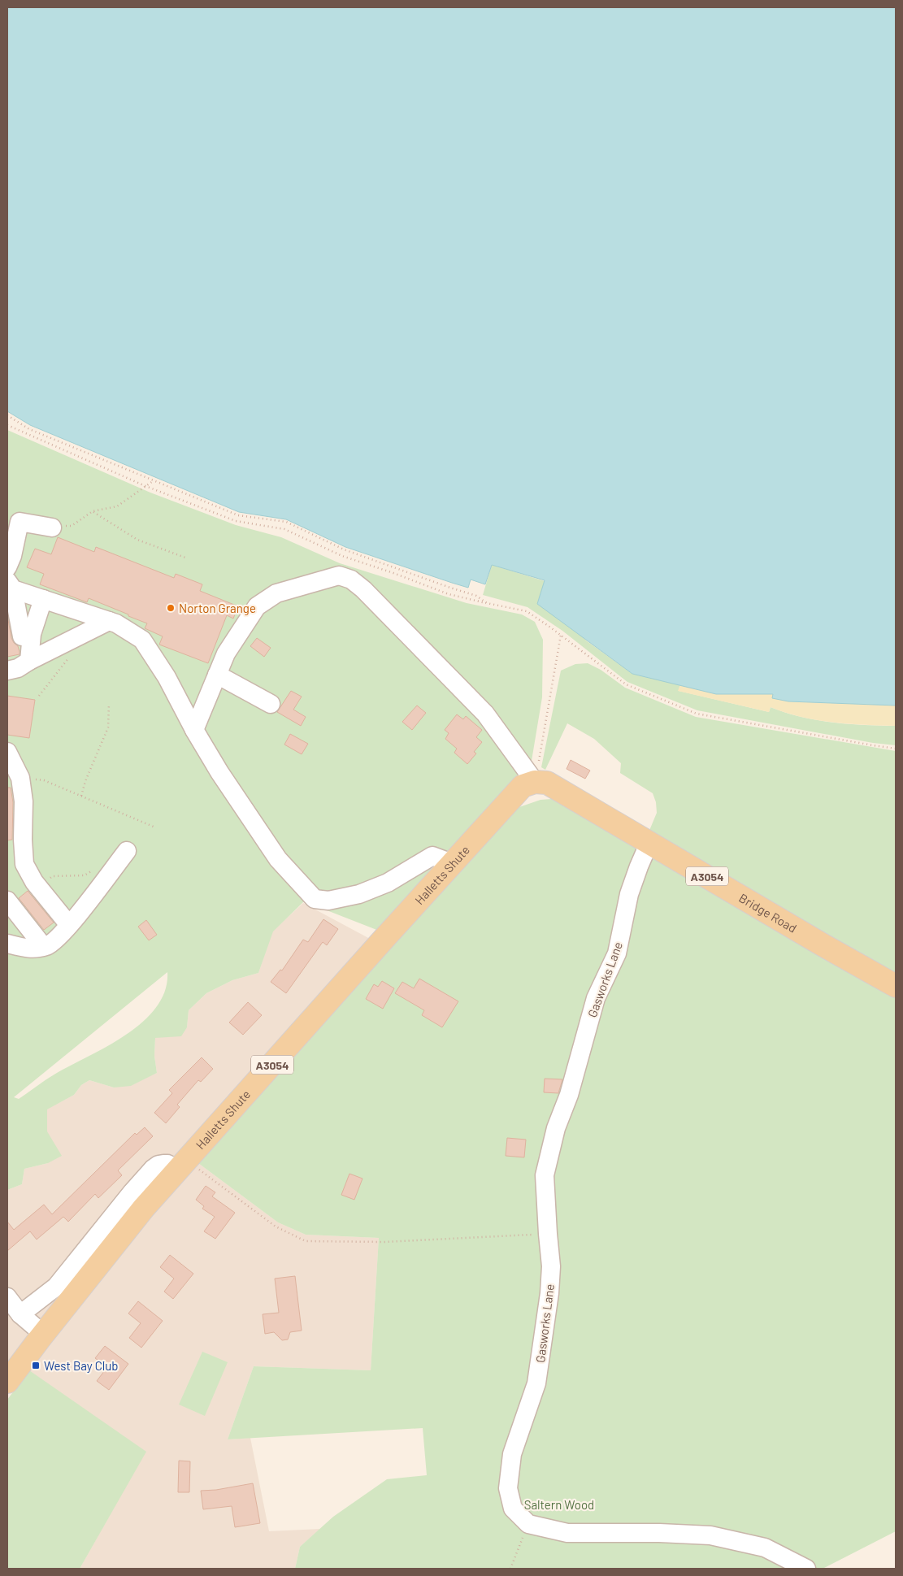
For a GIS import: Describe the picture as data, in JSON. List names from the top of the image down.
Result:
{
  "streets": {
    "main road": ["Halletts Shute", "A3054", "Bridge Road"],
    "street": ["Gasworks Lane"]
  },
  "crossings": [
    ["Halletts Shute", "Bridge Road"],
    ["Bridge Road", "Gasworks Lane"]
  ],
  "parks": ["Saltern Wood"],
  "places": {
    "other": ["Norton Grange"],
    "transit": ["West Bay Club"]
  }
}
